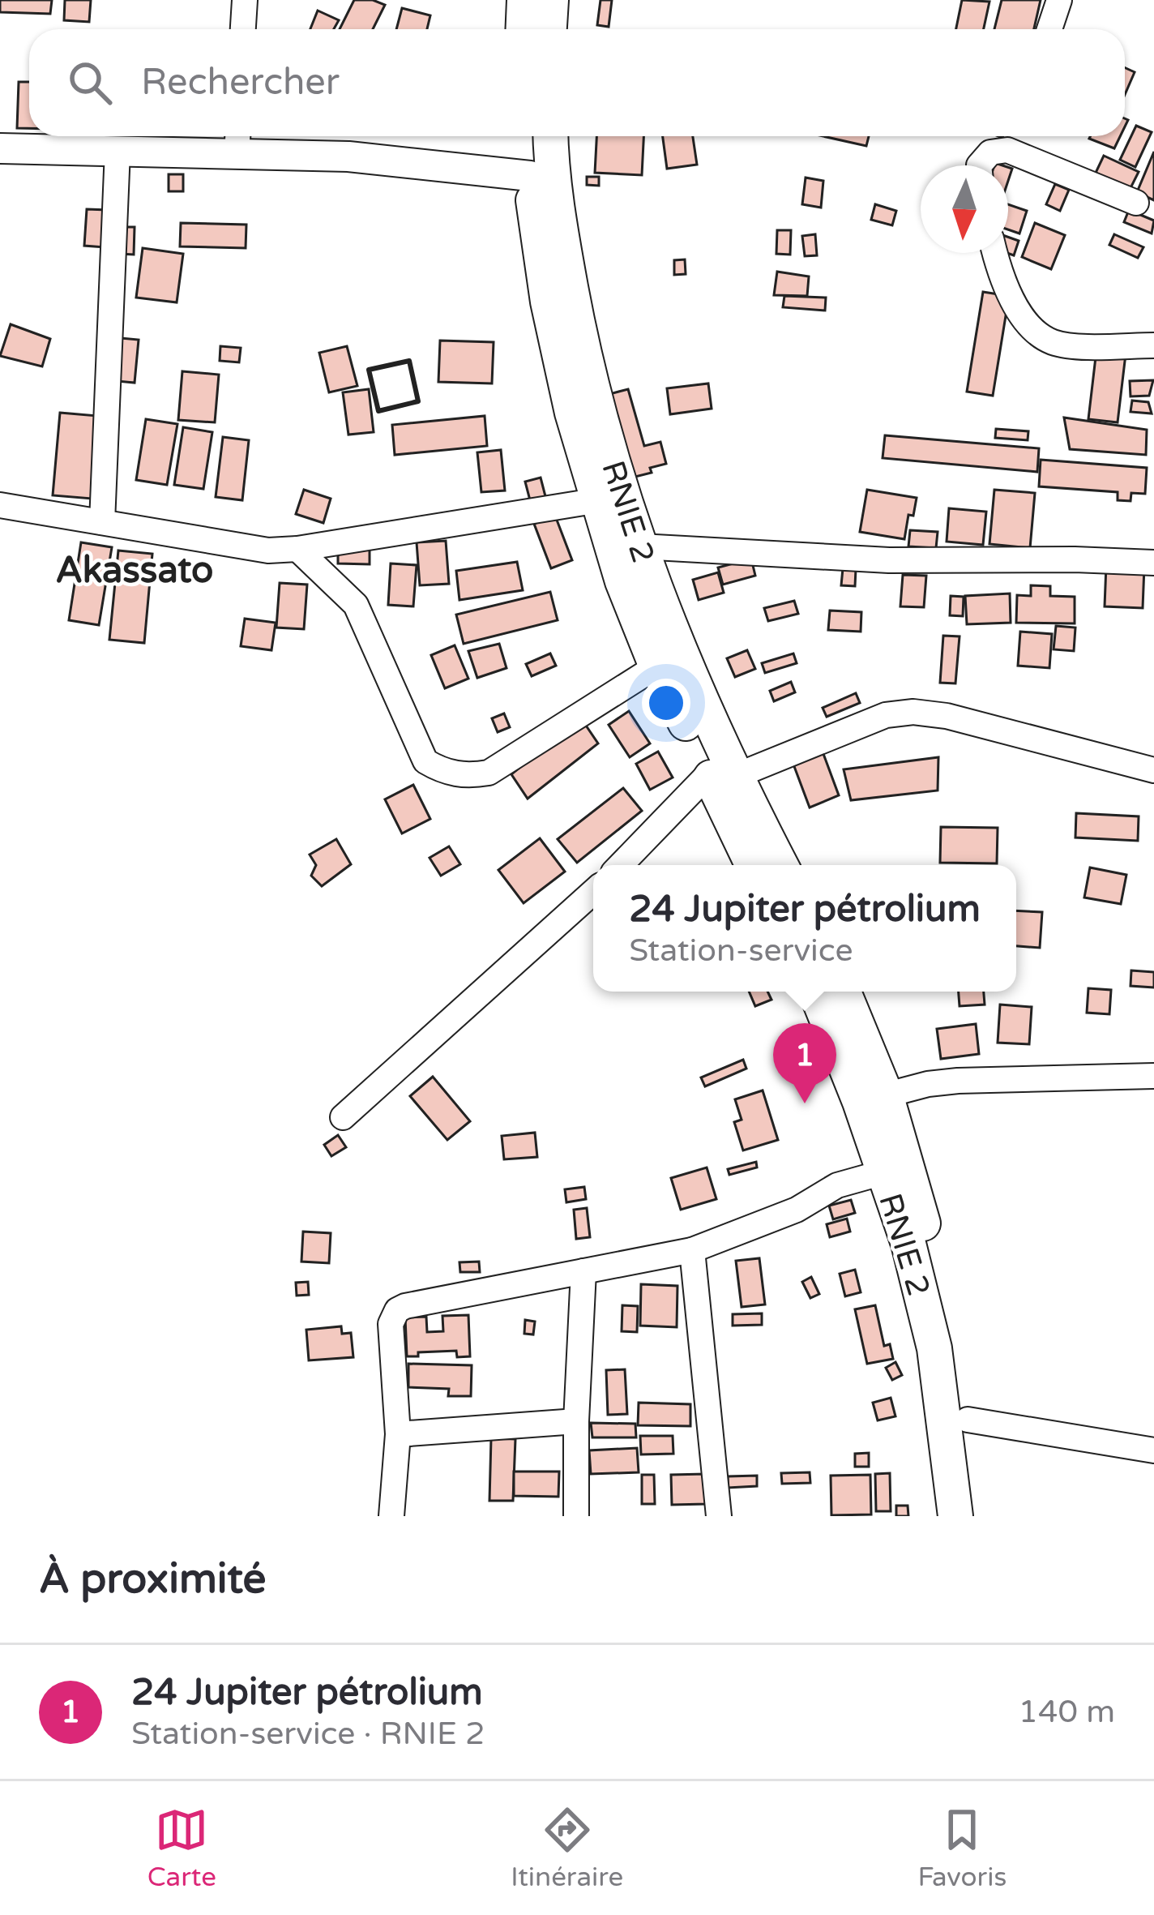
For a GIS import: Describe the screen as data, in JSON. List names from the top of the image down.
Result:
{
  "streets": {
    "highway": ["RNIE 2"]
  },
  "districts": ["Akassato"],
  "north": "bottom",
  "page": {
    "search": "Rechercher",
    "popup": ["24 Jupiter pétrolium", "Station-service"],
    "pins": "1",
    "heading": "À proximité",
    "list": [
      {
        "mark": "1",
        "name": "24 Jupiter pétrolium",
        "note": "Station-service · RNIE 2",
        "value": "140 m"
      }
    ],
    "nav": ["Carte", "Itinéraire", "Favoris"]
  }
}
